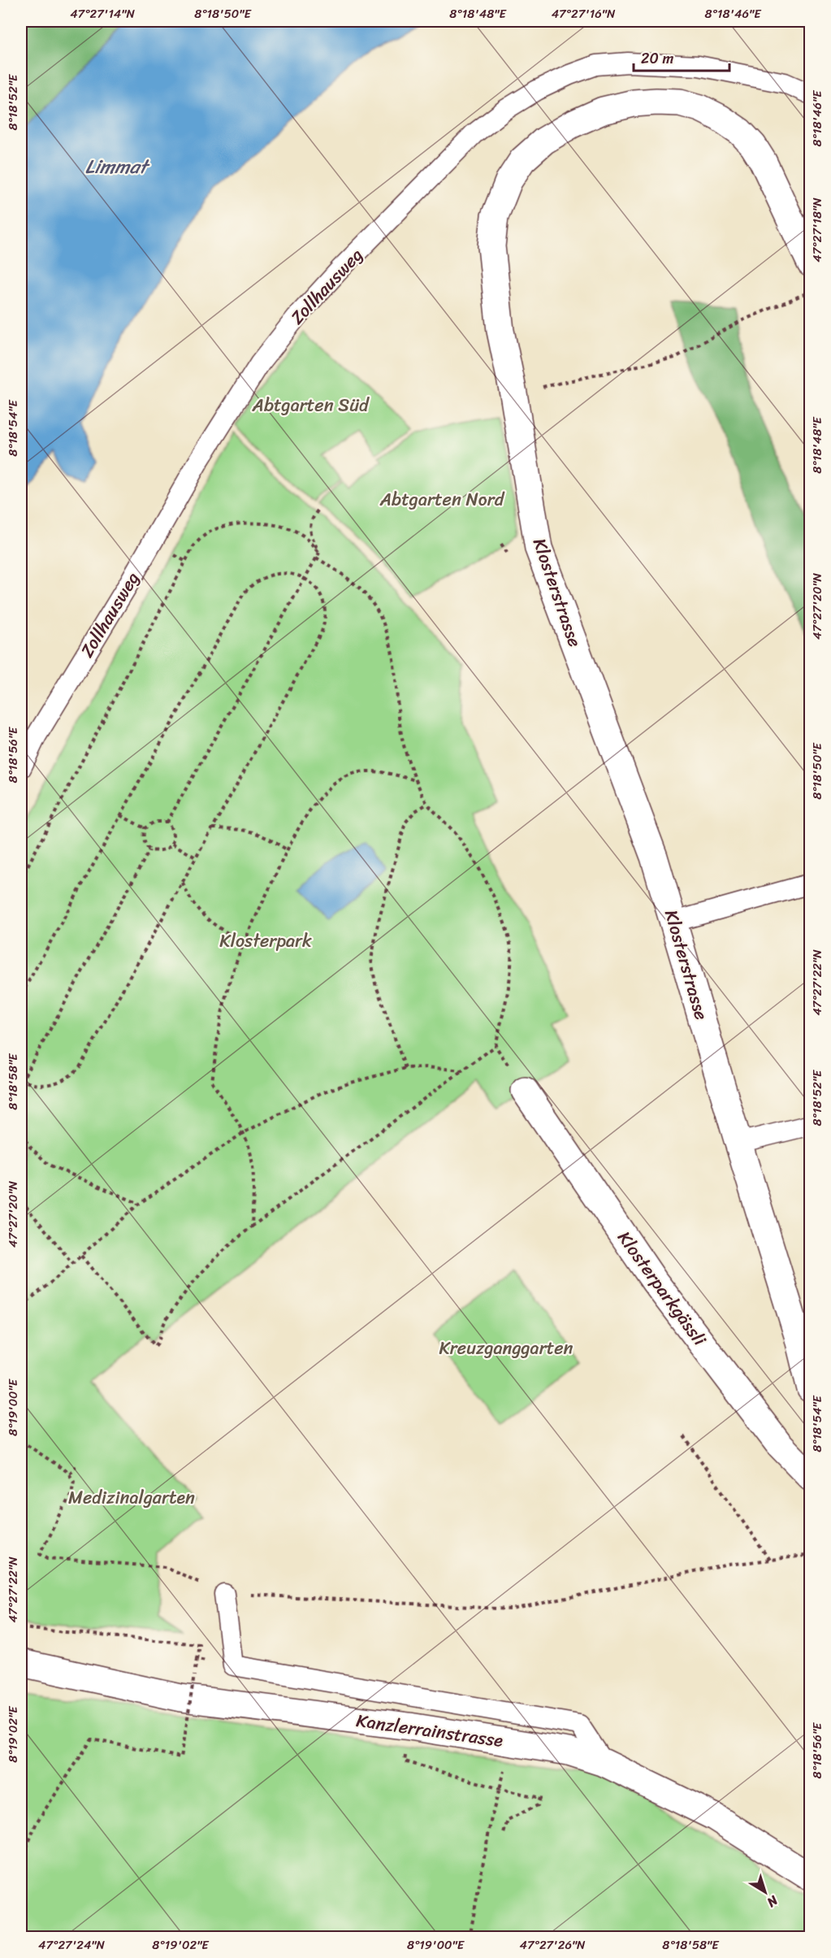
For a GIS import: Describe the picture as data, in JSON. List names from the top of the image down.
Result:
{
  "streets": {
    "street": ["Klosterstrasse", "Klosterparkgässli", "Kanzlerrainstrasse"],
    "lane": ["Zollhausweg"]
  },
  "water": ["Limmat"],
  "parks": [
    "Abtgarten Süd",
    "Abtgarten Nord",
    "Klosterpark",
    "Kreuzganggarten",
    "Medizinalgarten"
  ],
  "scale_bar": "20 m",
  "north": "bottom right",
  "coordinates": [
    "47°27'14\"N",
    "8°18'50\"E",
    "8°18'48\"E",
    "47°27'16\"N",
    "8°18'46\"E",
    "8°18'52\"E",
    "47°27'18\"N",
    "8°18'54\"E",
    "47°27'20\"N",
    "8°18'56\"E",
    "47°27'22\"N",
    "8°18'58\"E",
    "8°19'00\"E",
    "8°19'02\"E",
    "47°27'24\"N",
    "47°27'26\"N"
  ]
}
